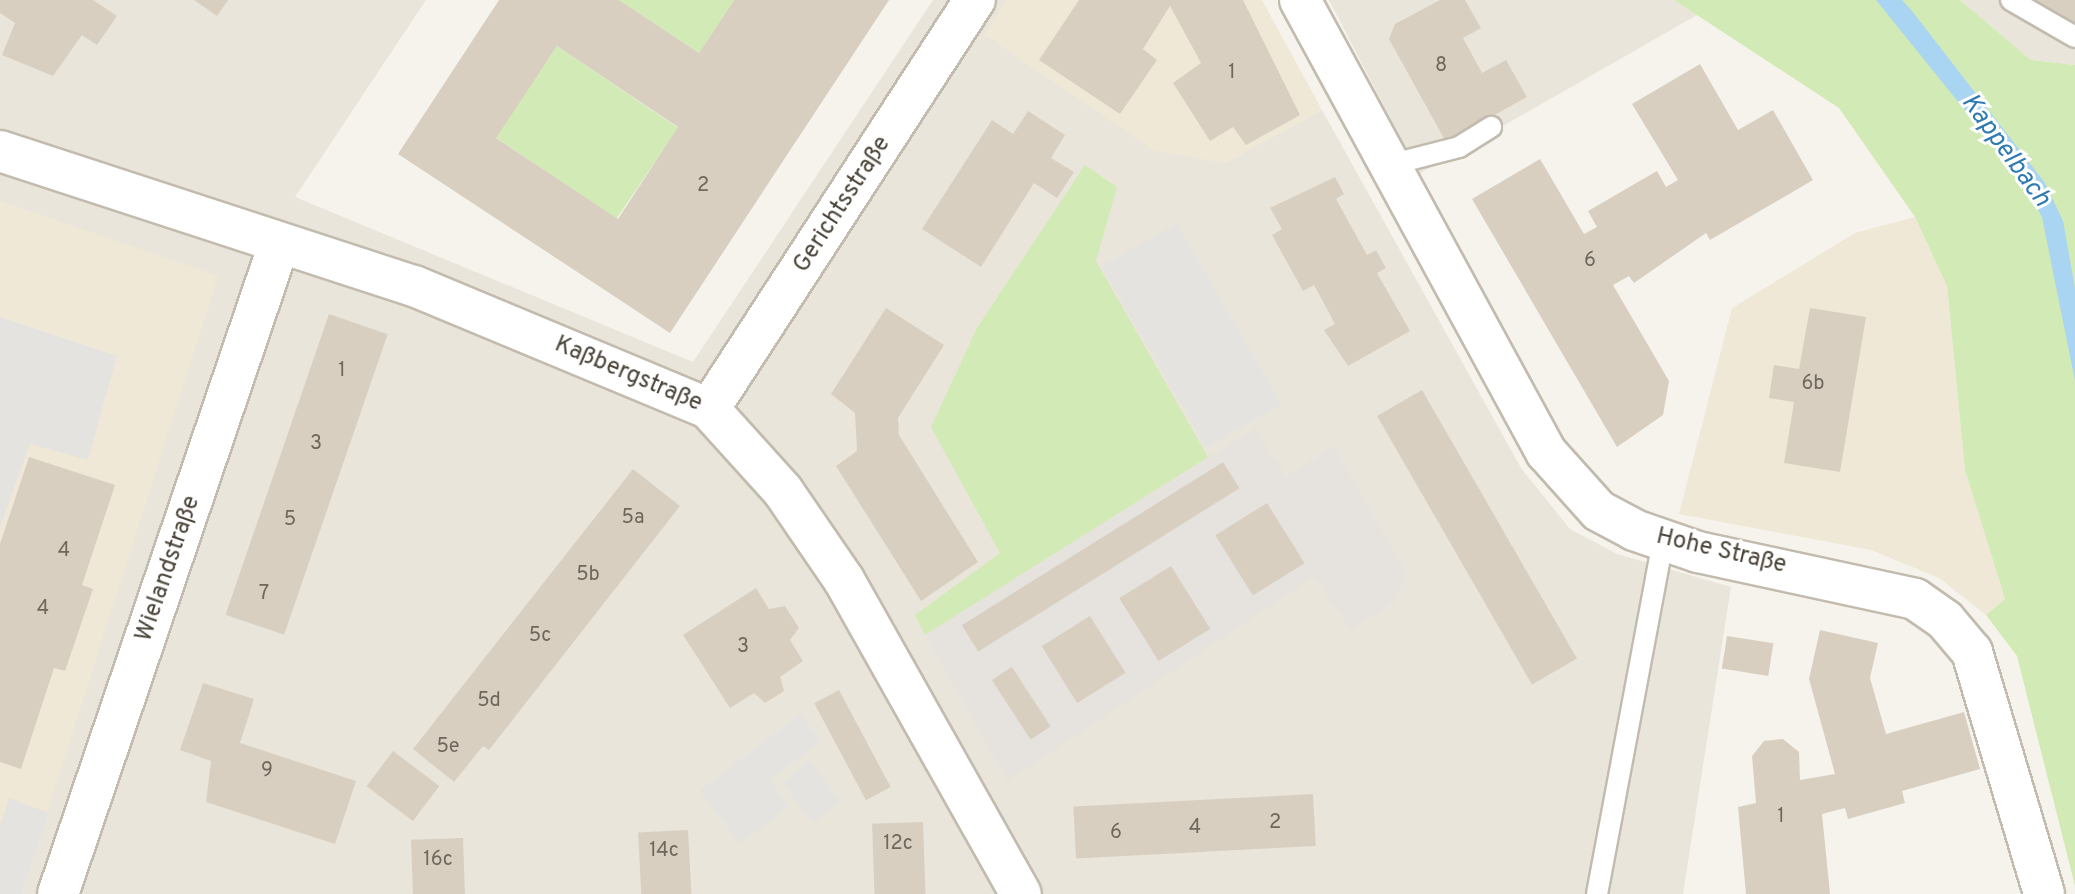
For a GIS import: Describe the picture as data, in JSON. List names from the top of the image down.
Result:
{
  "streets": {
    "street": [
      "Gerichtsstraße",
      "Kaßbergstraße",
      "Hohe Straße",
      "Wielandstraße"
    ]
  },
  "crossings": [
    ["Gerichtsstraße", "Kaßbergstraße"],
    ["Kaßbergstraße", "Wielandstraße"]
  ],
  "water": ["Kappelbach"],
  "house_numbers": [
    "8",
    "1",
    "2",
    "6",
    "1",
    "6b",
    "3",
    "5a",
    "5",
    "4",
    "5b",
    "7",
    "4",
    "5c",
    "3",
    "5d",
    "5e",
    "9",
    "1",
    "2",
    "4",
    "6",
    "12c",
    "14c",
    "16c"
  ]
}
